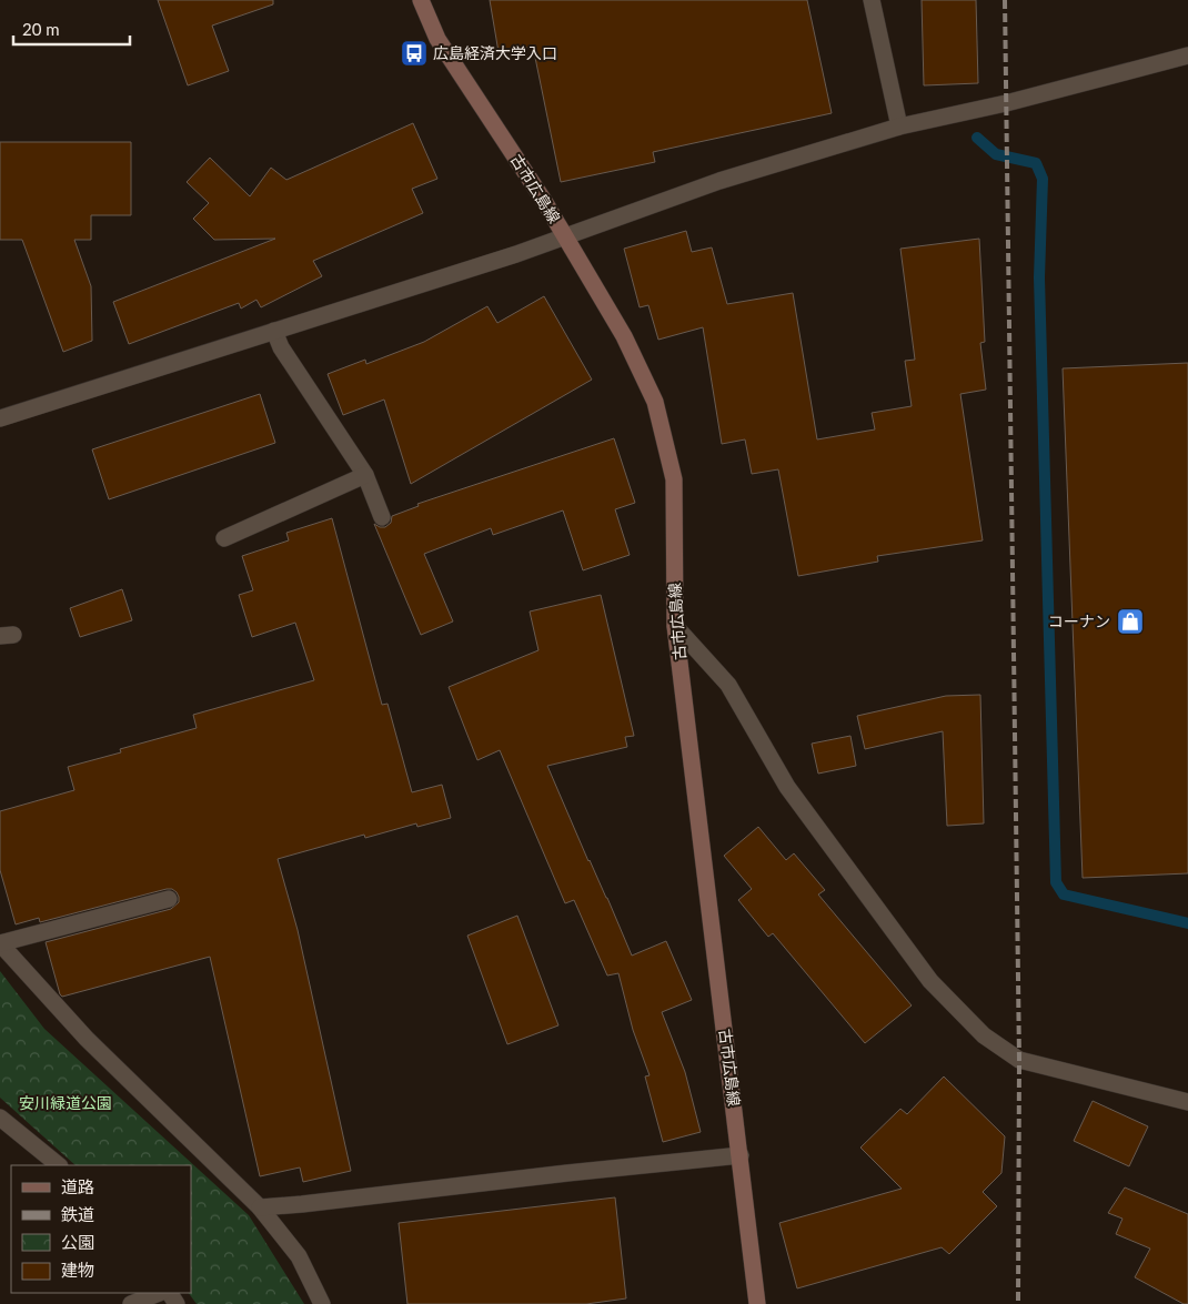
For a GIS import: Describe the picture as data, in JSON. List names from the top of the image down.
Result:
{
  "streets": {
    "main road": ["古市広島線"]
  },
  "parks": ["安川緑道公園"],
  "places": {
    "bus stop": ["広島経済大学入口"],
    "shop": ["コーナン"]
  },
  "legend": [
    "道路",
    "鉄道",
    "公園",
    "建物"
  ],
  "scale_bar": "20 m"
}
